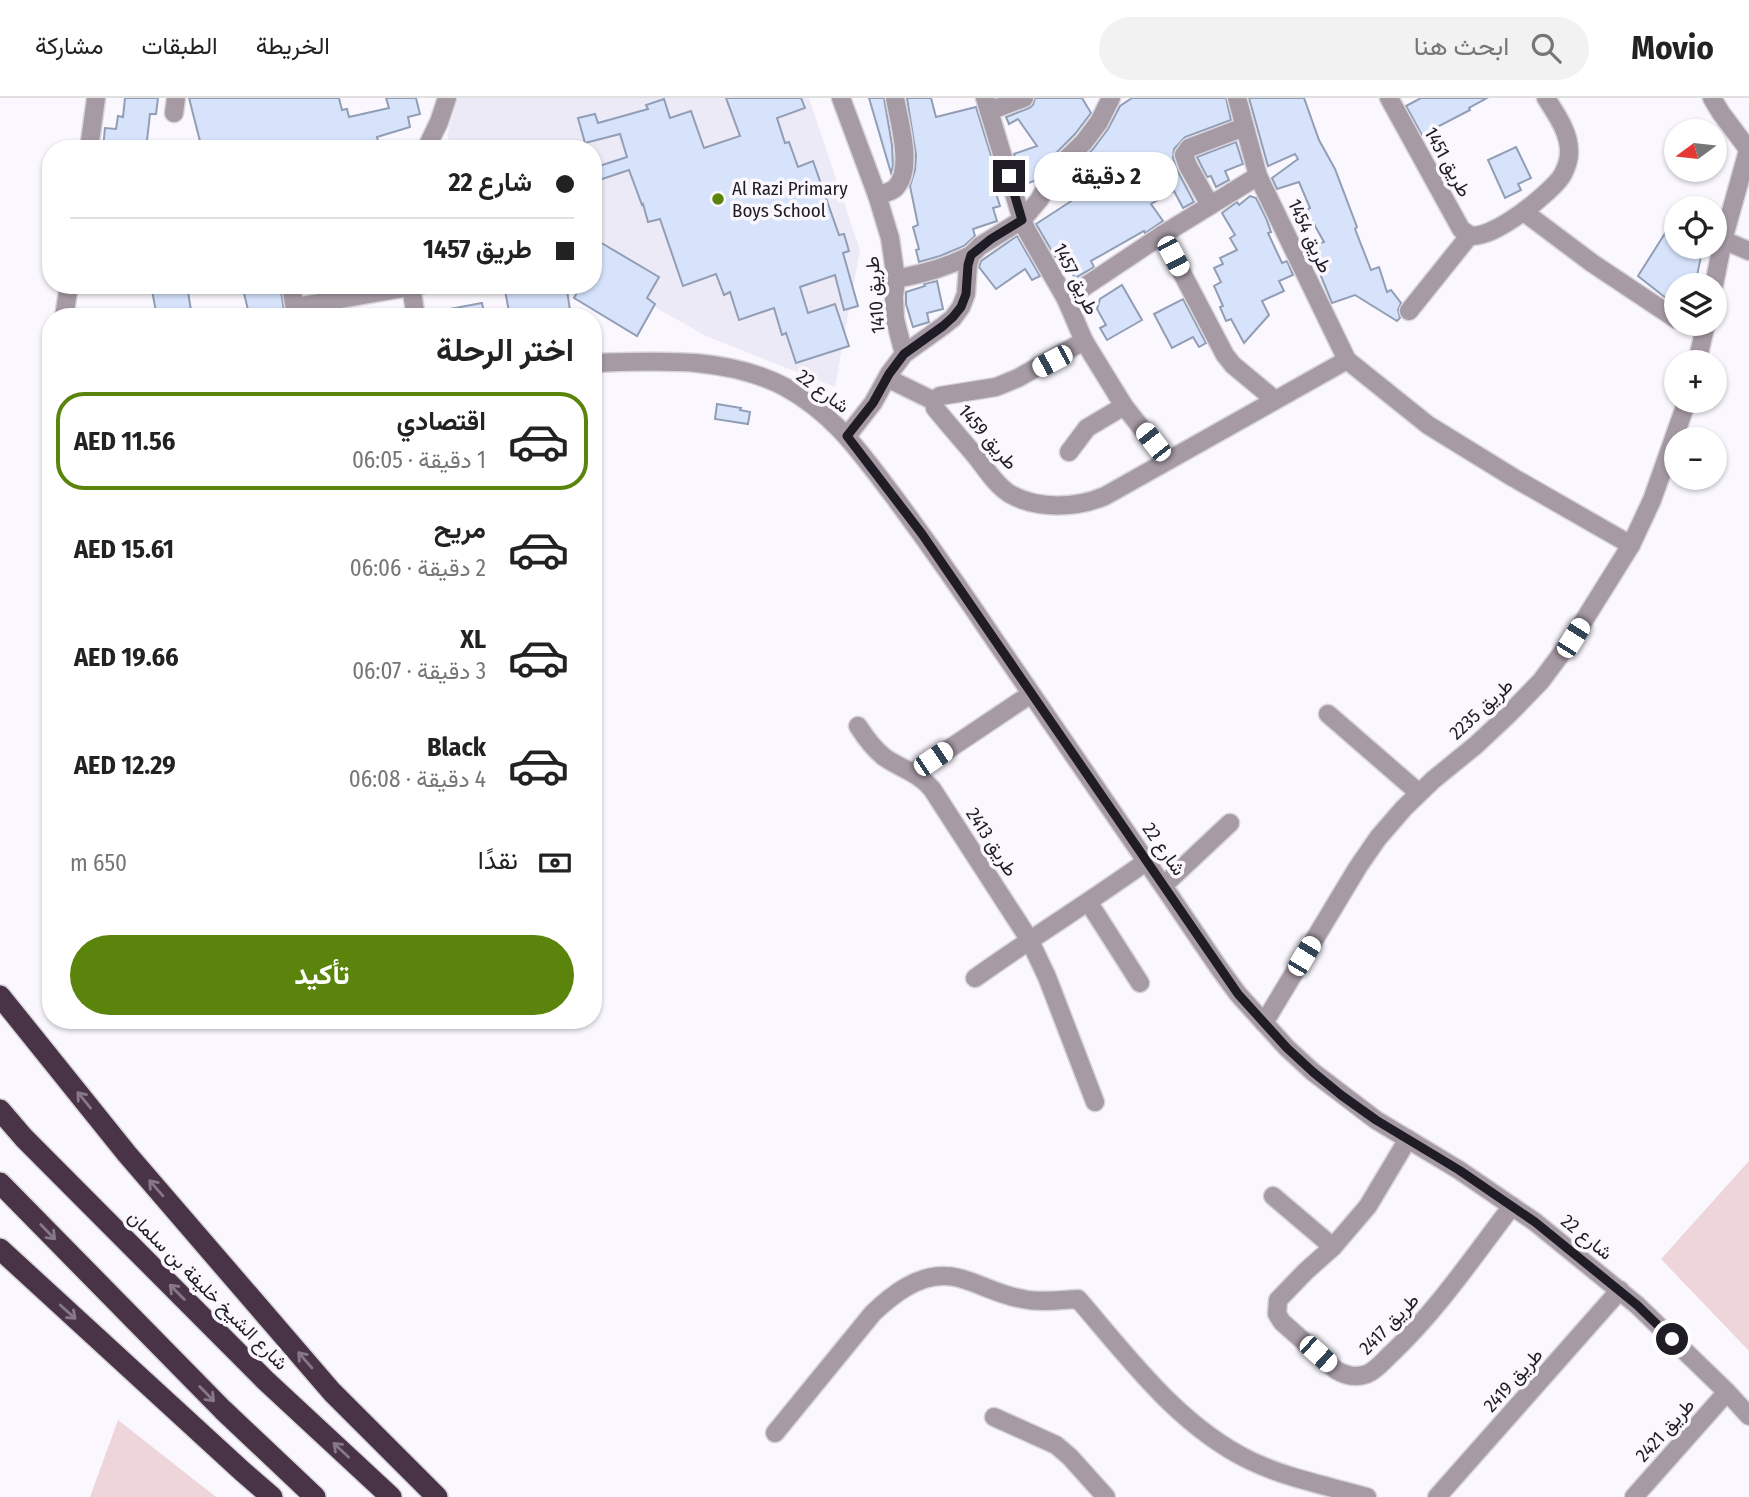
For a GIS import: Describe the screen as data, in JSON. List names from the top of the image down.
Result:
{
  "streets": {
    "highway": ["شارع الشيخ خليفة بن سلمان"],
    "street": [
      "طريق 1451",
      "طريق 1454",
      "طريق 1457",
      "طريق 1410",
      "شارع 22",
      "طريق 1459",
      "طريق 2235",
      "طريق 2413",
      "طريق 2417",
      "طريق 2419",
      "طريق 2421"
    ]
  },
  "crossings": [
    ["طريق 1454", "طريق 1459"],
    ["طريق 1457", "طريق 1459"],
    ["طريق 1410", "شارع 22"],
    ["شارع 22", "طريق 2235"],
    ["شارع 22", "طريق 2417"],
    ["شارع 22", "طريق 2419"],
    ["شارع 22", "طريق 2421"]
  ],
  "places": ["Al Razi Primary Boys School"],
  "north": "left",
  "page": {
    "header": "Movio",
    "search": "ابحث هنا",
    "nav": ["الخريطة", "الطبقات", "مشاركة"],
    "map_buttons": ["+", "−"],
    "banner": ["شارع 22", "طريق 1457"],
    "bubble": "2 دقيقة",
    "heading": "اختر الرحلة",
    "list": [
      {
        "name": "اقتصادي",
        "note": "1 دقيقة · 06:05",
        "value": "AED 11.56"
      },
      {
        "name": "مريح",
        "note": "2 دقيقة · 06:06",
        "value": "AED 15.61"
      },
      {
        "name": "XL",
        "note": "3 دقيقة · 06:07",
        "value": "AED 19.66"
      },
      {
        "name": "Black",
        "note": "4 دقيقة · 06:08",
        "value": "AED 12.29"
      }
    ],
    "pay": ["نقدًا", "650 m"],
    "buttons": "تأكيد"
  }
}
